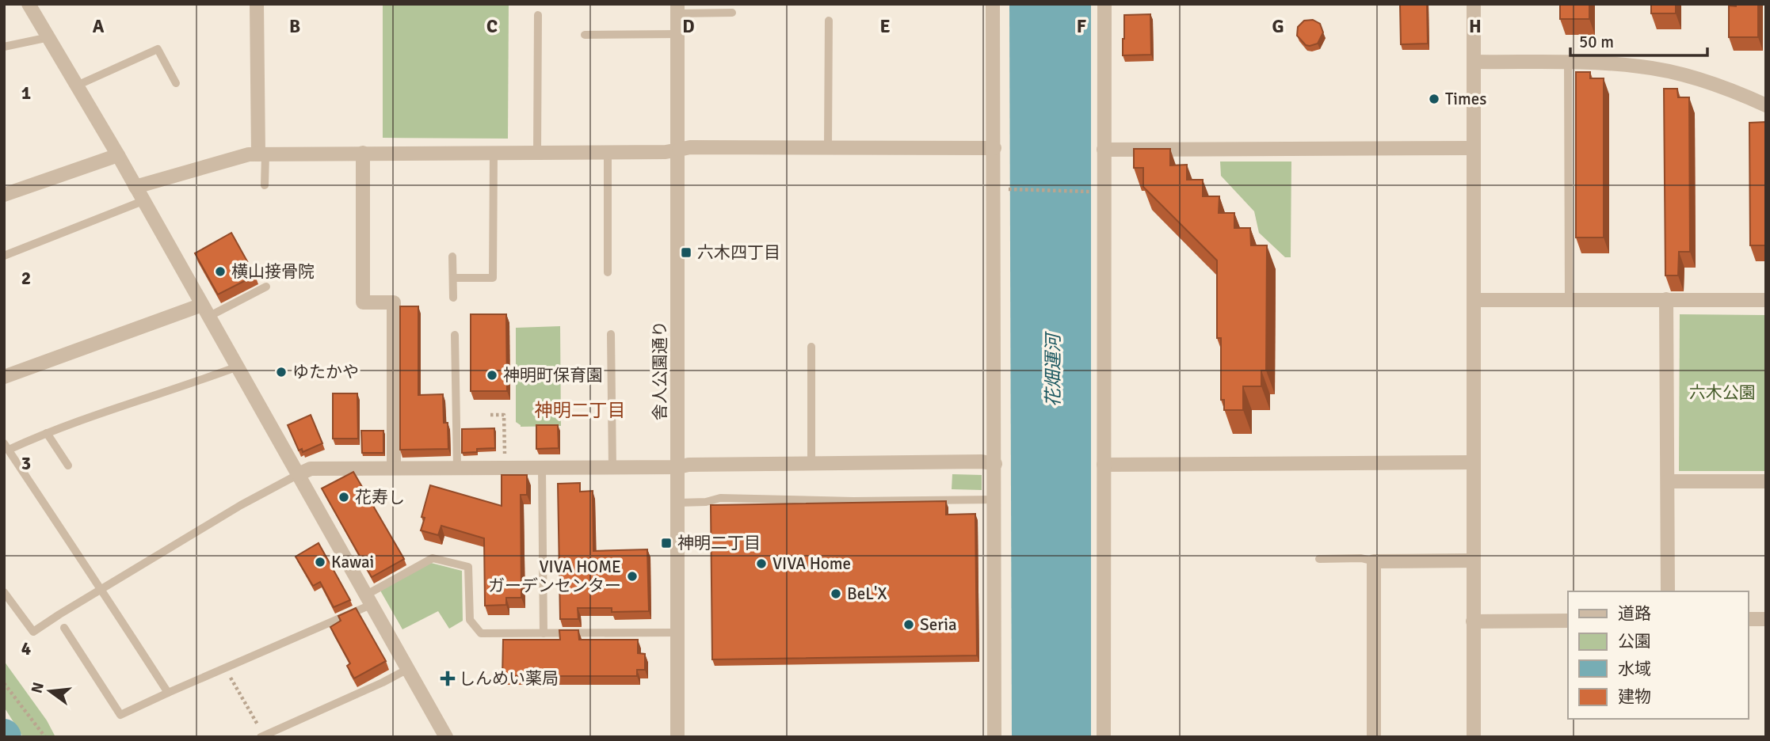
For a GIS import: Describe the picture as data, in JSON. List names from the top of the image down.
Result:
{
  "streets": {
    "street": ["舎人公園通り"]
  },
  "districts": ["神明二丁目"],
  "water": ["花畑運河"],
  "parks": ["六木公園"],
  "places": {
    "other": [
      "Times",
      "横山接骨院",
      "ゆたかや",
      "神明町保育園",
      "花寿し",
      "Kawai",
      "VIVA Home",
      "VIVA HOME ガーデンセンター",
      "BeL'X",
      "Seria"
    ],
    "transit": ["六木四丁目", "神明二丁目"],
    "health": ["しんめい薬局"]
  },
  "legend": [
    "道路",
    "公園",
    "水域",
    "建物"
  ],
  "scale_bar": "50 m",
  "north": "left",
  "grid": {
    "columns": [
      "A",
      "B",
      "C",
      "D",
      "E",
      "F",
      "G",
      "H"
    ],
    "rows": [
      "1",
      "2",
      "3",
      "4"
    ]
  }
}
